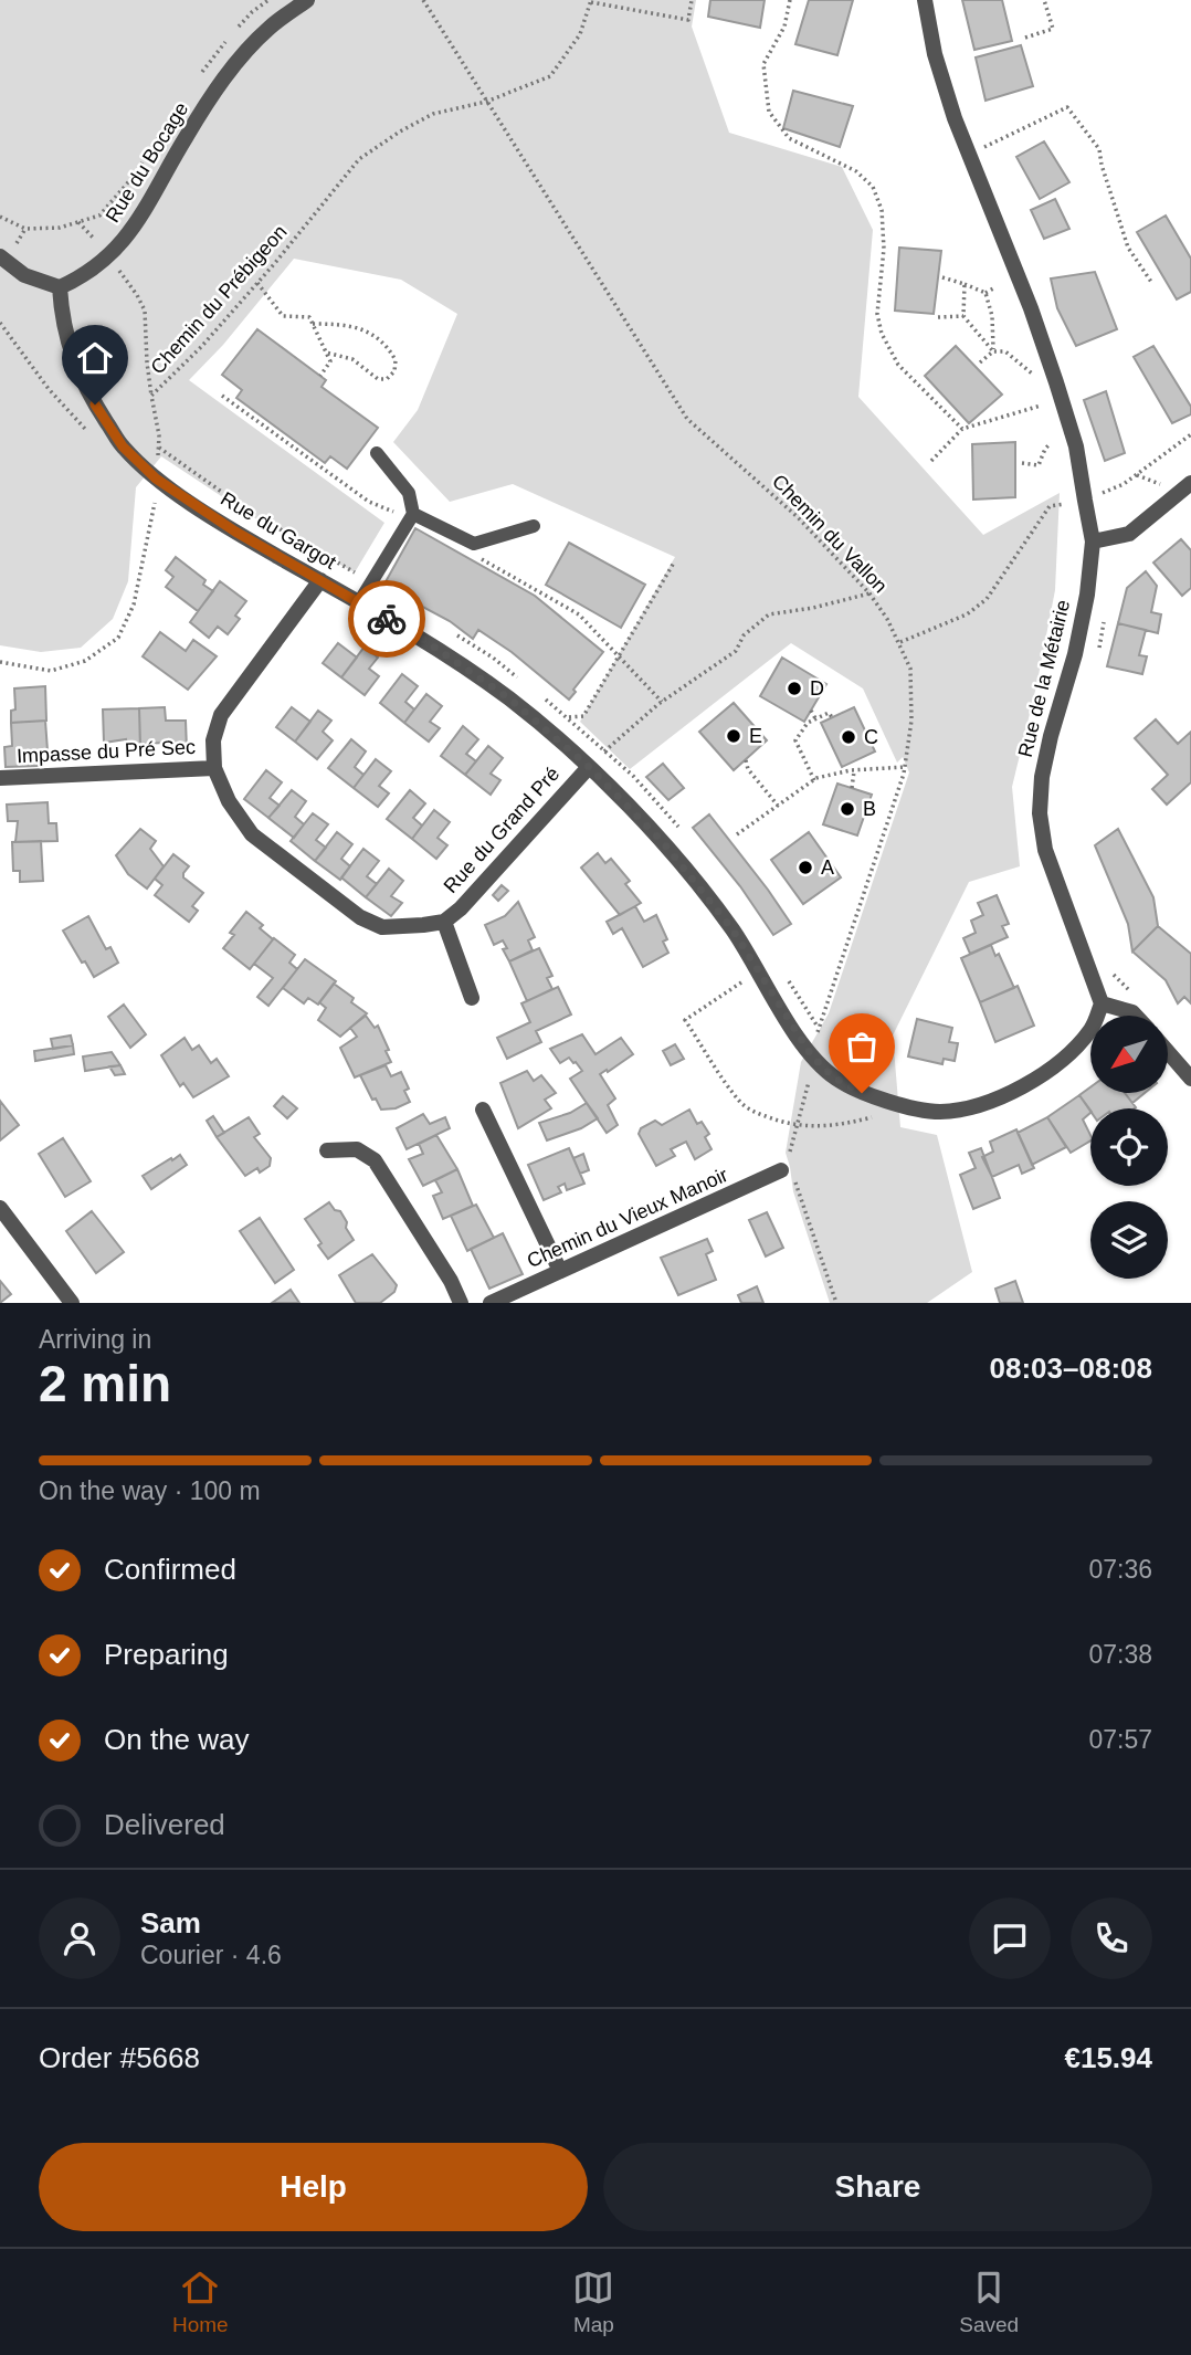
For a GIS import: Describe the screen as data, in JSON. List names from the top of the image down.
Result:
{
  "streets": {
    "street": [
      "Rue du Bocage",
      "Rue du Gargot",
      "Rue de la Métairie",
      "Impasse du Pré Sec",
      "Rue du Grand Pré",
      "Chemin du Vieux Manoir"
    ],
    "path": ["Chemin du Prébigeon", "Chemin du Vallon"]
  },
  "crossings": [
    ["Rue du Bocage", "Rue du Gargot"],
    ["Chemin du Prébigeon", "Rue du Gargot"],
    ["Chemin du Prébigeon", "Chemin du Vallon"],
    ["Rue du Gargot", "Chemin du Vallon"],
    ["Rue du Gargot", "Rue du Grand Pré"],
    ["Impasse du Pré Sec", "Rue du Grand Pré"]
  ],
  "places": [
    "D",
    "E",
    "C",
    "B",
    "A"
  ],
  "north": "bottom left",
  "page": {
    "heading": ["2 min", "Arriving in", "08:03–08:08"],
    "panel": [
      "Sam",
      "Courier · 4.6",
      "Order #5668",
      "€15.94"
    ],
    "bar": "On the way · 100 m",
    "list": [
      ["Confirmed", "07:36"],
      ["Preparing", "07:38"],
      ["On the way", "07:57"],
      "Delivered"
    ],
    "buttons": ["Help", "Share"],
    "tabs": ["Home", "Map", "Saved"]
  }
}
